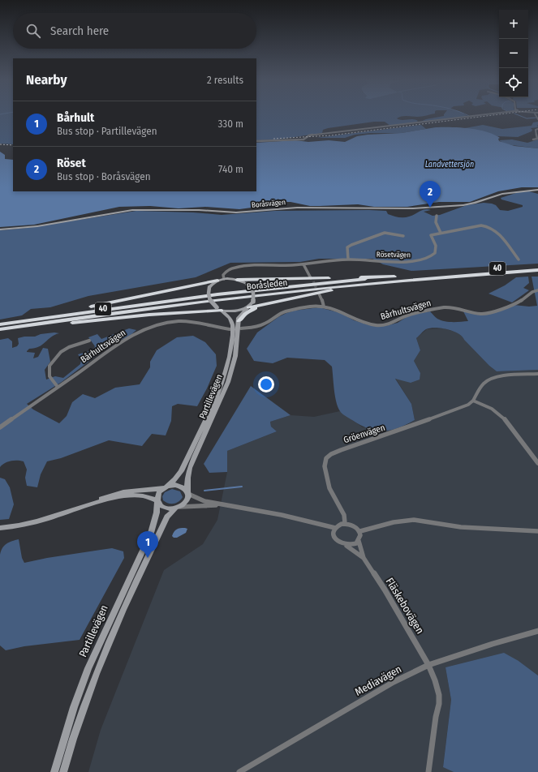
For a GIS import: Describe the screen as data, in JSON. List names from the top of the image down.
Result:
{
  "streets": {
    "highway": ["40", "Boråsleden"],
    "street": [
      "Boråsvägen",
      "Rösetvägen",
      "Bårhultsvägen",
      "Partillevägen",
      "Gröenvägen",
      "Fläskebovägen",
      "Mediavägen"
    ]
  },
  "crossings": [
    ["Rösetvägen", "Partillevägen"],
    ["Gröenvägen", "Fläskebovägen"],
    ["Fläskebovägen", "Mediavägen"]
  ],
  "water": ["Landvettersjön"],
  "page": {
    "map_buttons": ["+", "−"],
    "search": "Search here",
    "heading": ["Nearby", "2 results"],
    "list": [
      {
        "mark": "1",
        "name": "Bårhult",
        "note": "Bus stop · Partillevägen",
        "value": "330 m"
      },
      {
        "mark": "2",
        "name": "Röset",
        "note": "Bus stop · Boråsvägen",
        "value": "740 m"
      }
    ],
    "pins": ["2", "1"]
  }
}
